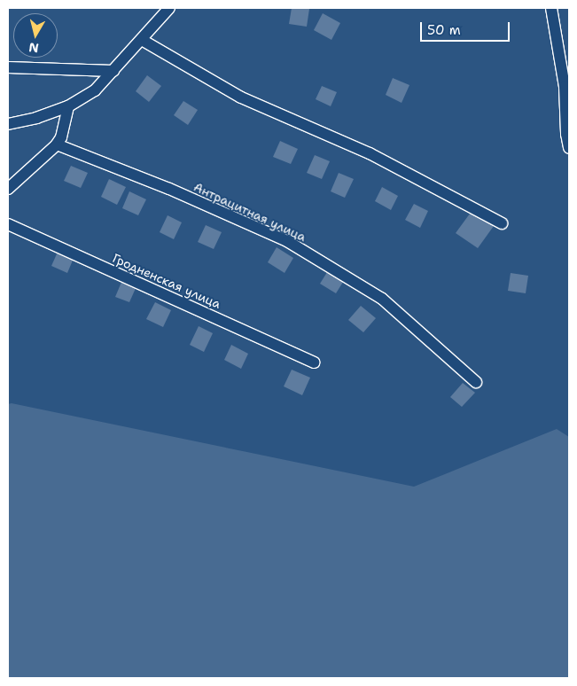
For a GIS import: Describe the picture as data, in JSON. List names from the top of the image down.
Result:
{
  "streets": {
    "street": ["Антрацитная улица", "Гродненская улица"]
  },
  "scale_bar": "50 m",
  "north": "bottom"
}
